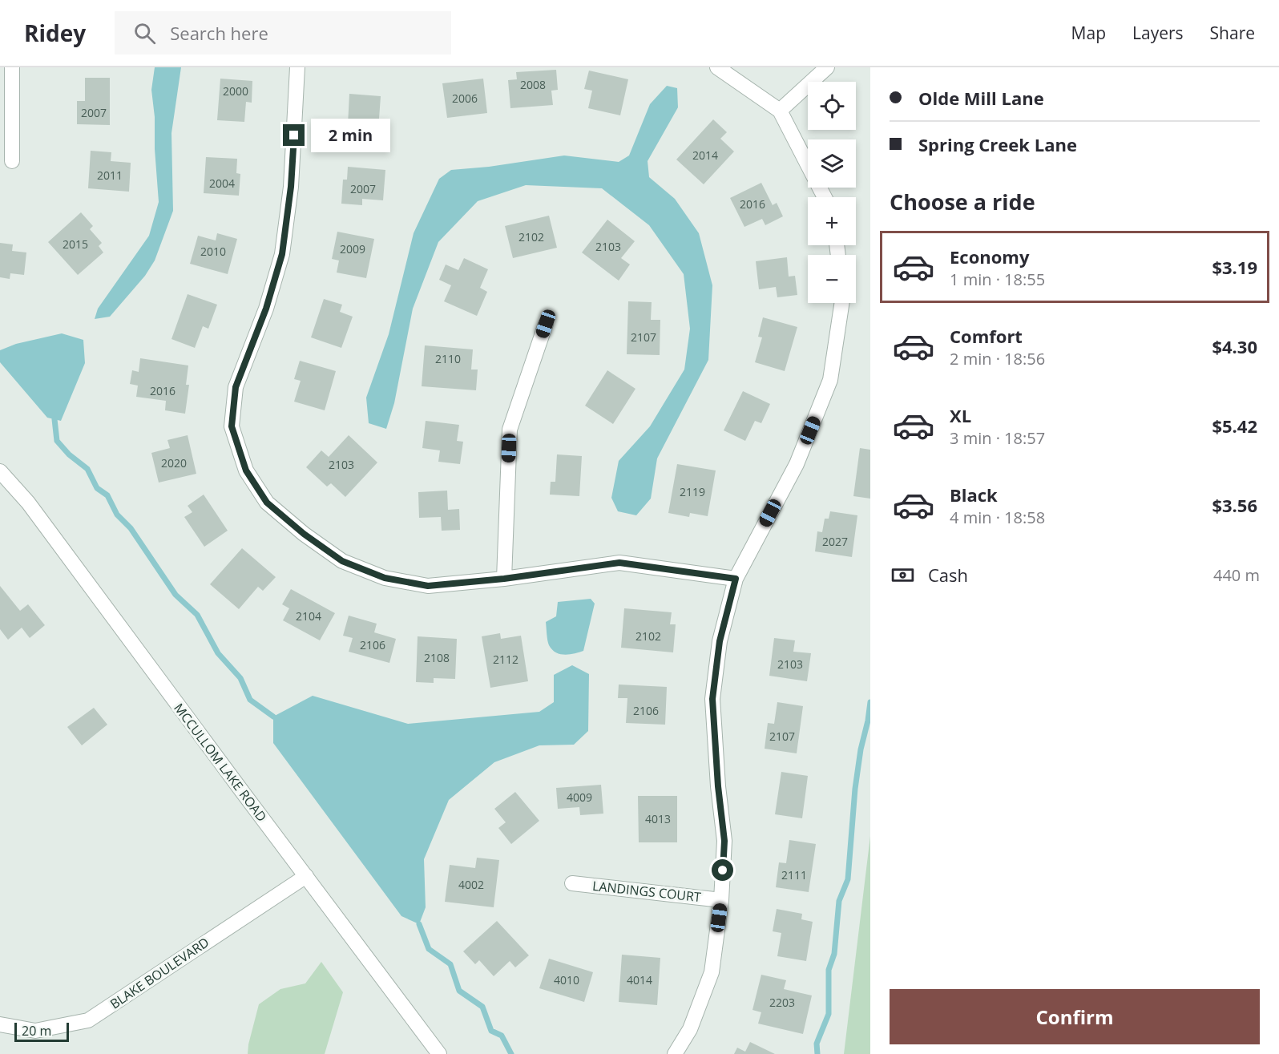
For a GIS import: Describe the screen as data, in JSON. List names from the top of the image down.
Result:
{
  "streets": {
    "street": ["MCCULLOM LAKE ROAD", "LANDINGS COURT", "BLAKE BOULEVARD"]
  },
  "crossings": [
    ["MCCULLOM LAKE ROAD", "BLAKE BOULEVARD"]
  ],
  "house_numbers": [
    "2008",
    "2000",
    "2006",
    "2007",
    "2014",
    "2011",
    "2004",
    "2007",
    "2016",
    "2102",
    "2015",
    "2103",
    "2009",
    "2010",
    "2107",
    "2110",
    "2016",
    "2020",
    "2103",
    "2119",
    "2027",
    "2104",
    "2102",
    "2106",
    "2108",
    "2112",
    "2103",
    "2106",
    "2107",
    "4009",
    "4013",
    "2111",
    "4002",
    "4010",
    "4014",
    "2203"
  ],
  "scale_bar": "20 m",
  "page": {
    "header": "Ridey",
    "search": "Search here",
    "nav": ["Map", "Layers", "Share"],
    "banner": ["Olde Mill Lane", "Spring Creek Lane"],
    "map_buttons": ["+", "−"],
    "bubble": "2 min",
    "heading": "Choose a ride",
    "list": [
      {
        "name": "Economy",
        "note": "1 min · 18:55",
        "value": "$3.19"
      },
      {
        "name": "Comfort",
        "note": "2 min · 18:56",
        "value": "$4.30"
      },
      {
        "name": "XL",
        "note": "3 min · 18:57",
        "value": "$5.42"
      },
      {
        "name": "Black",
        "note": "4 min · 18:58",
        "value": "$3.56"
      }
    ],
    "pay": ["Cash", "440 m"],
    "buttons": "Confirm",
    "scale": "20 m"
  }
}
